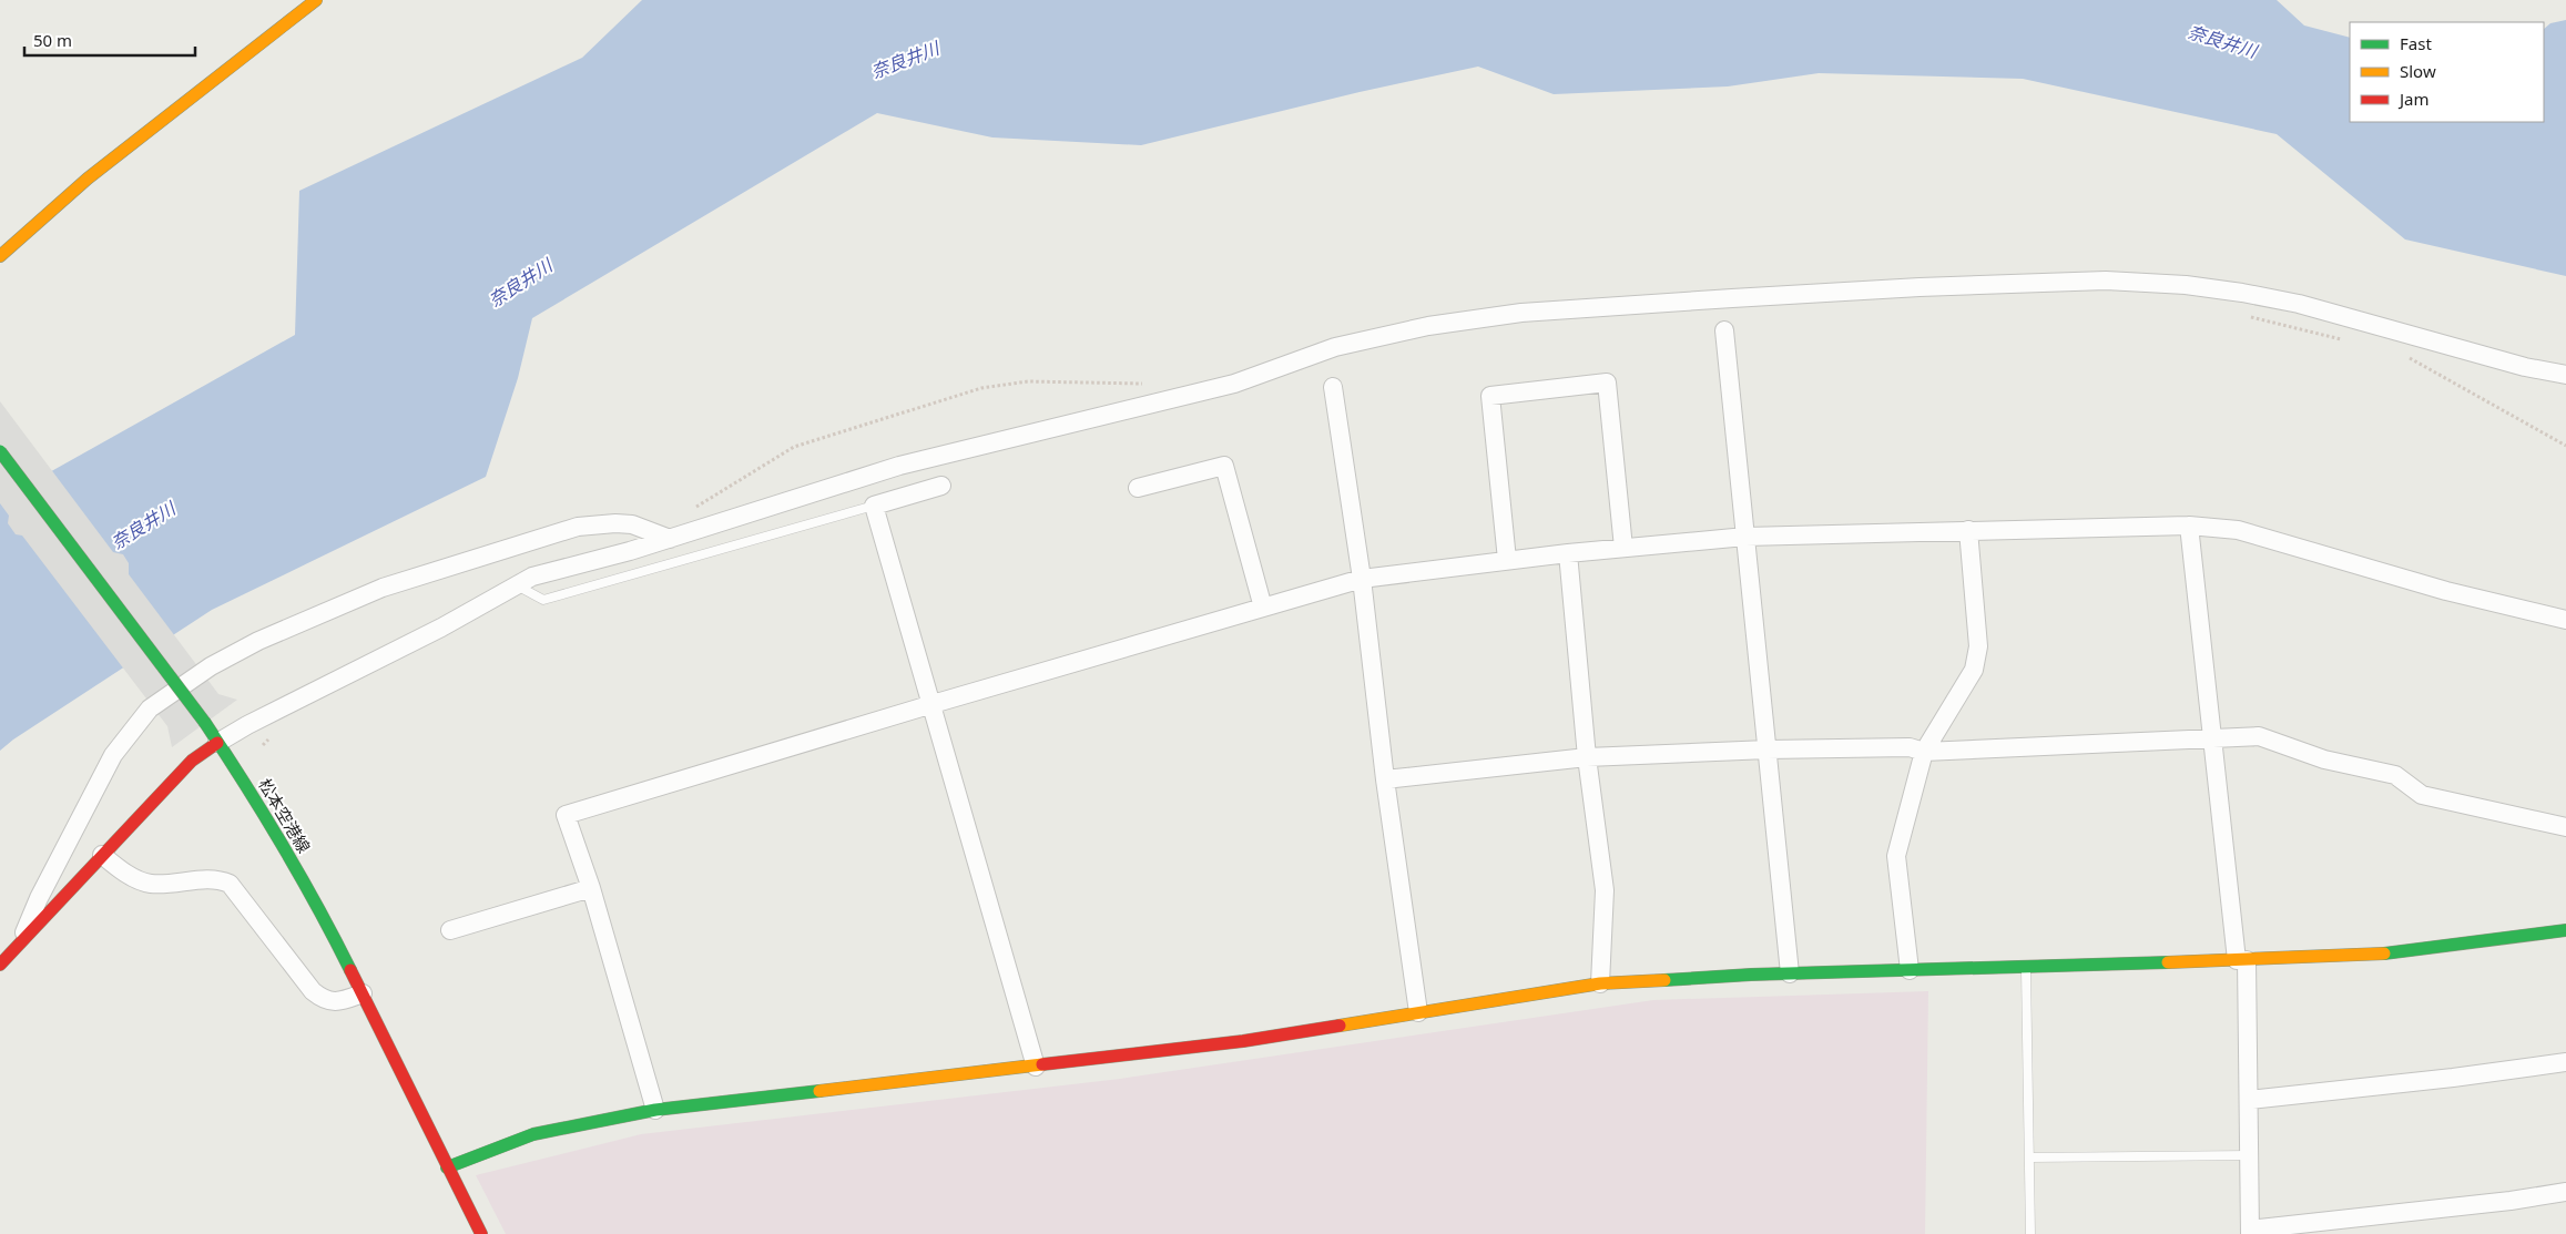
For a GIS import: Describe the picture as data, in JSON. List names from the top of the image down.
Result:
{
  "streets": {
    "street": ["松本空港線"]
  },
  "water": ["奈良井川"],
  "legend": ["Fast", "Slow", "Jam"],
  "scale_bar": "50 m"
}
